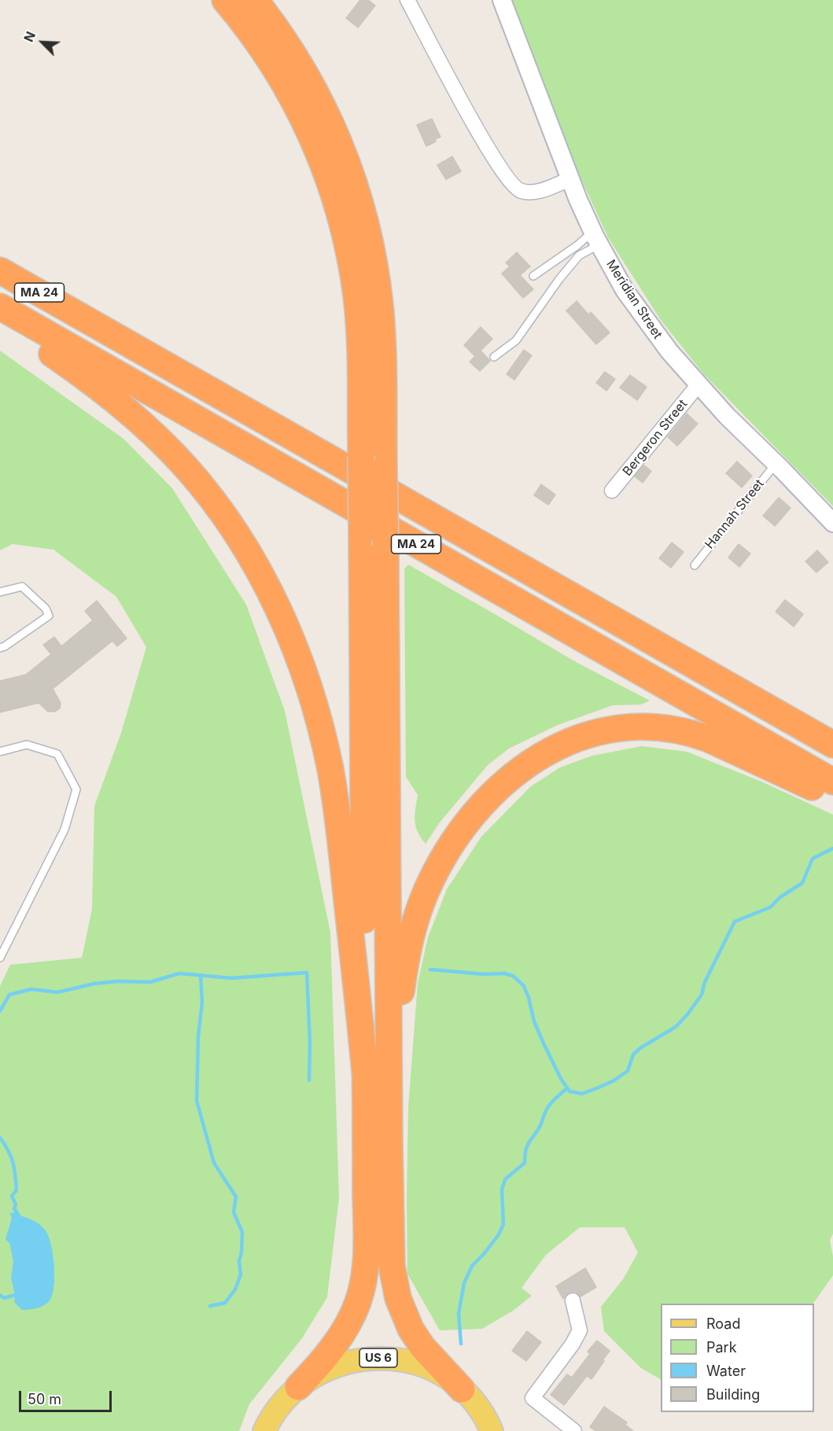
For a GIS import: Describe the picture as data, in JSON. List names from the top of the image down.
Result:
{
  "streets": {
    "highway": ["MA 24"],
    "main road": ["US 6"],
    "street": ["Meridian Street", "Bergeron Street"],
    "lane": ["Hannah Street"]
  },
  "crossings": [
    ["Meridian Street", "Bergeron Street"],
    ["Meridian Street", "Hannah Street"]
  ],
  "legend": [
    "Road",
    "Park",
    "Water",
    "Building"
  ],
  "scale_bar": "50 m",
  "north": "top left"
}
